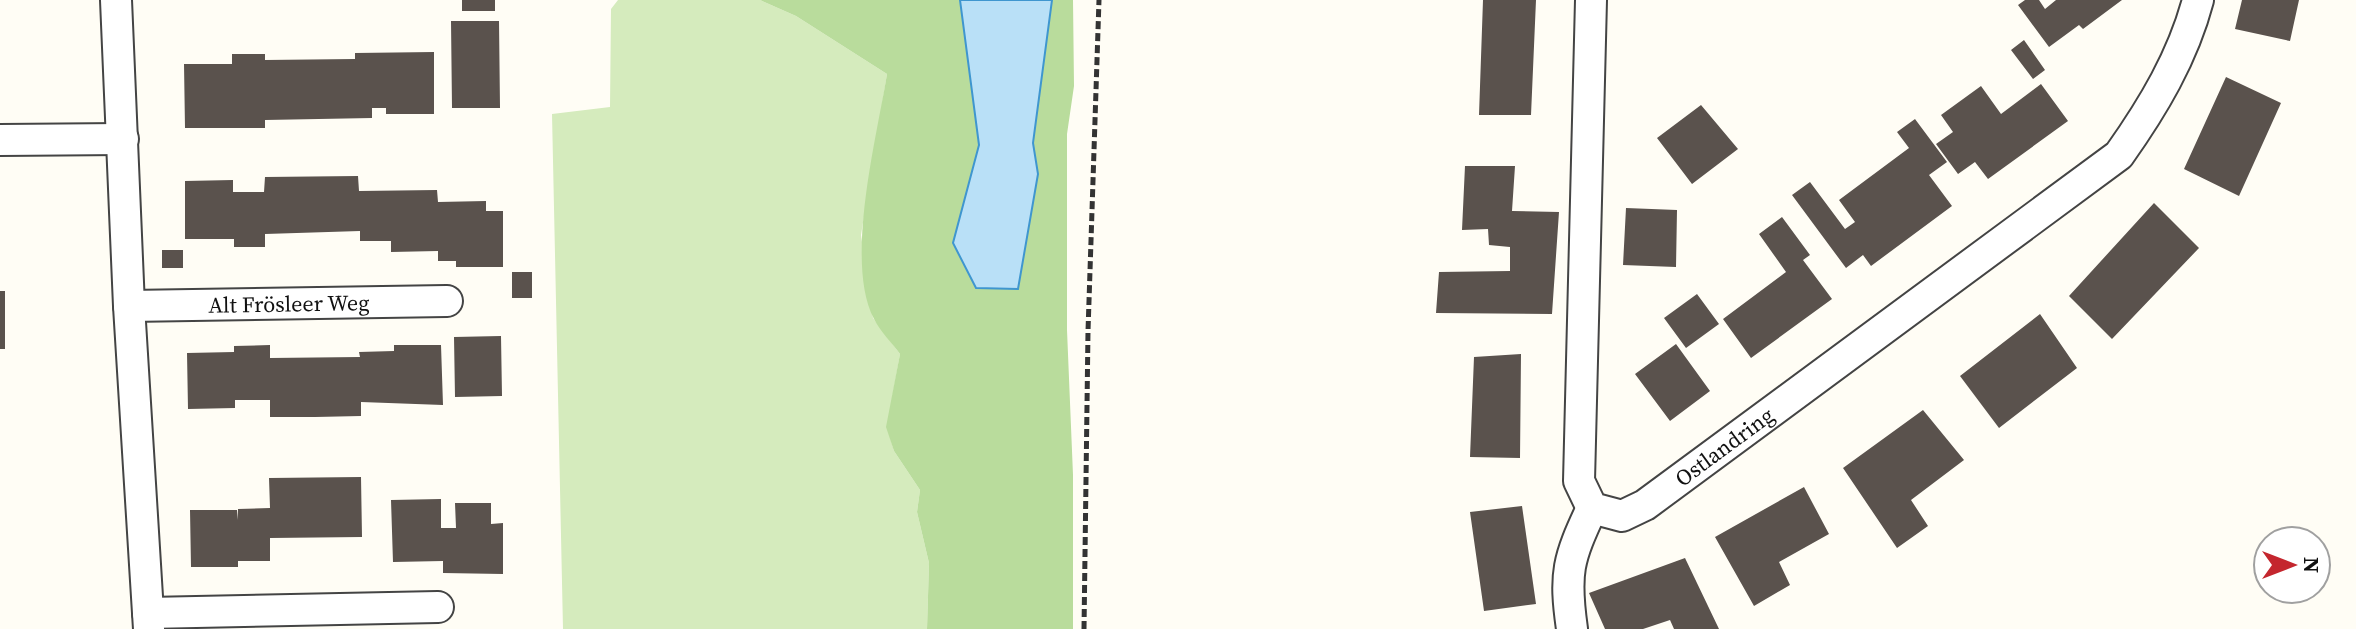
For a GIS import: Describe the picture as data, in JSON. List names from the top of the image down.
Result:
{
  "streets": {
    "street": ["Alt Frösleer Weg", "Ostlandring"]
  },
  "north": "right"
}
